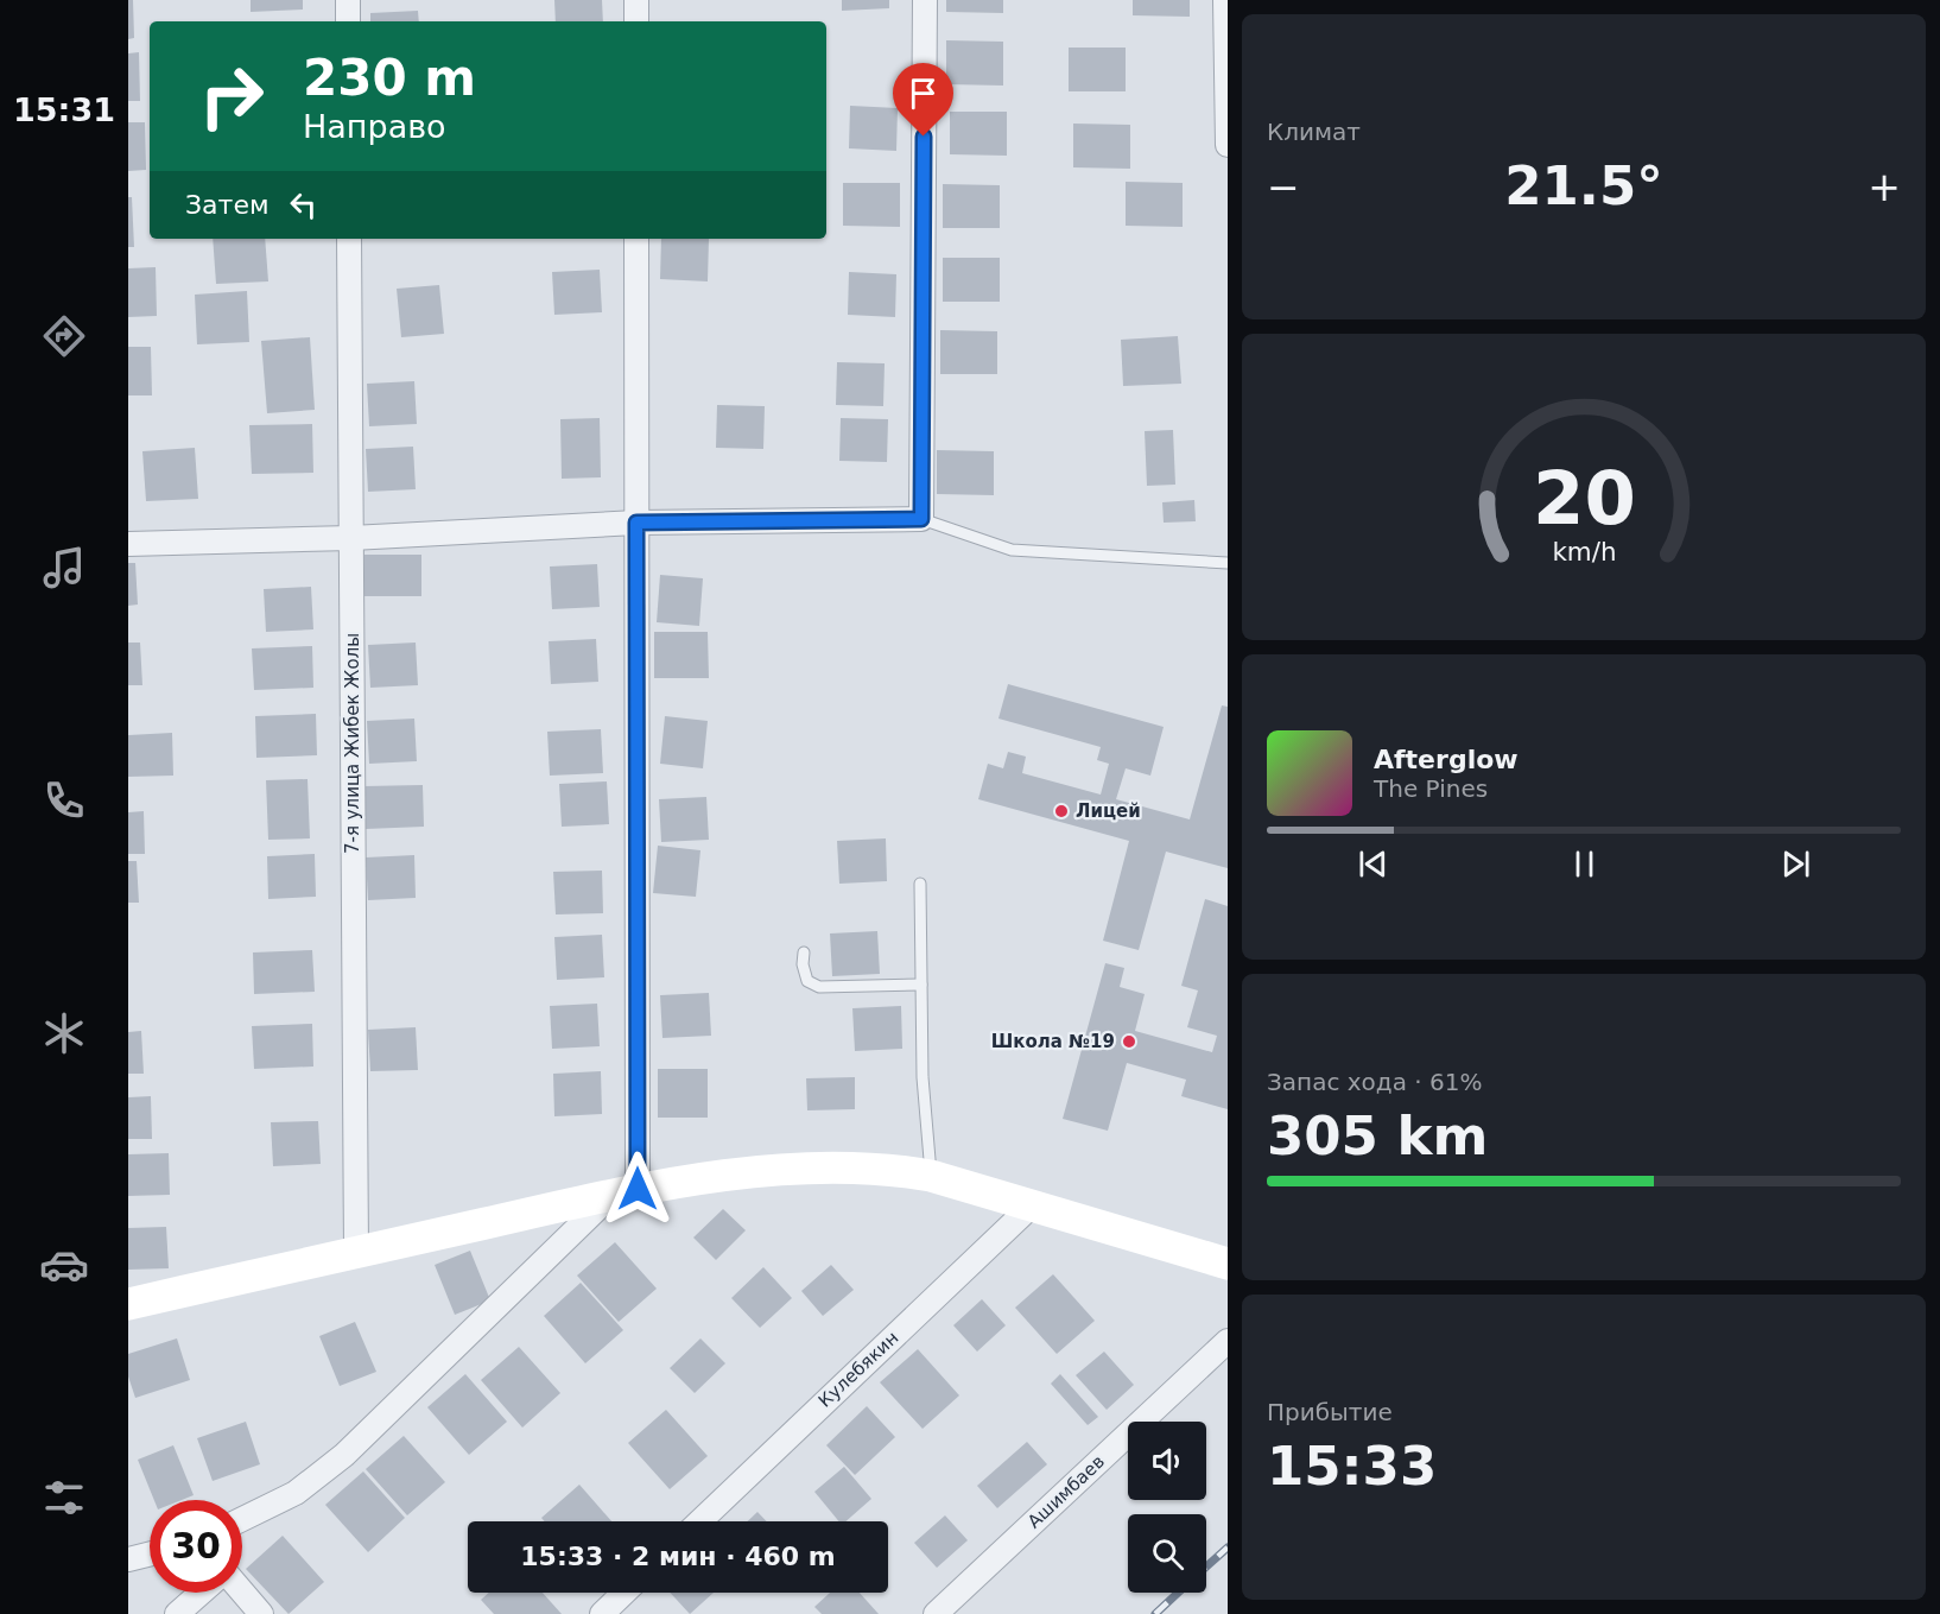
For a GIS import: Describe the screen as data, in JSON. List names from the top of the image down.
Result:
{
  "streets": {
    "street": ["7-я улица Жибек Жолы", "Кулебякин", "Ашимбаев"]
  },
  "places": ["Лицей", "Школа №19"],
  "page": {
    "tabs": "15:31",
    "tile": [
      "Климат",
      ["Запас хода · 61%", "305 km"],
      ["Прибытие", "15:33"]
    ],
    "turn": ["230 m", "Направо"],
    "heat": ["−", "21.5°", "+"],
    "then": "Затем",
    "song": ["Afterglow", "The Pines"],
    "limit": "30",
    "trip": "15:33 · 2 мин · 460 m",
    "gauge": ["20", "km/h"]
  }
}
